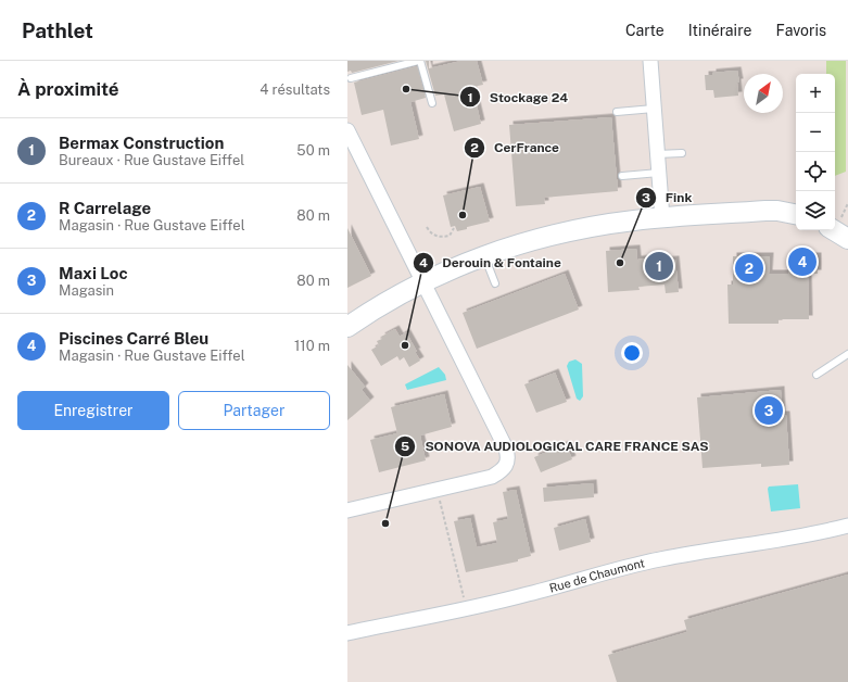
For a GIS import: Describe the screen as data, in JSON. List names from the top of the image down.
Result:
{
  "streets": {
    "street": ["Rue de Chaumont"]
  },
  "places": [
    "Stockage 24",
    "CerFrance",
    "Fink",
    "Derouin & Fontaine",
    "SONOVA AUDIOLOGICAL CARE FRANCE SAS"
  ],
  "north": "top right",
  "page": {
    "header": "Pathlet",
    "nav": ["Carte", "Itinéraire", "Favoris"],
    "heading": ["À proximité", "4 résultats"],
    "map_buttons": ["+", "−"],
    "list": [
      {
        "mark": "1",
        "name": "Bermax Construction",
        "note": "Bureaux · Rue Gustave Eiffel",
        "value": "50 m"
      },
      {
        "mark": "2",
        "name": "R Carrelage",
        "note": "Magasin · Rue Gustave Eiffel",
        "value": "80 m"
      },
      {
        "mark": "3",
        "name": "Maxi Loc",
        "note": "Magasin",
        "value": "80 m"
      },
      {
        "mark": "4",
        "name": "Piscines Carré Bleu",
        "note": "Magasin · Rue Gustave Eiffel",
        "value": "110 m"
      }
    ],
    "pins": [
      "4",
      "1",
      "2",
      "3"
    ],
    "buttons": ["Enregistrer", "Partager"]
  }
}
